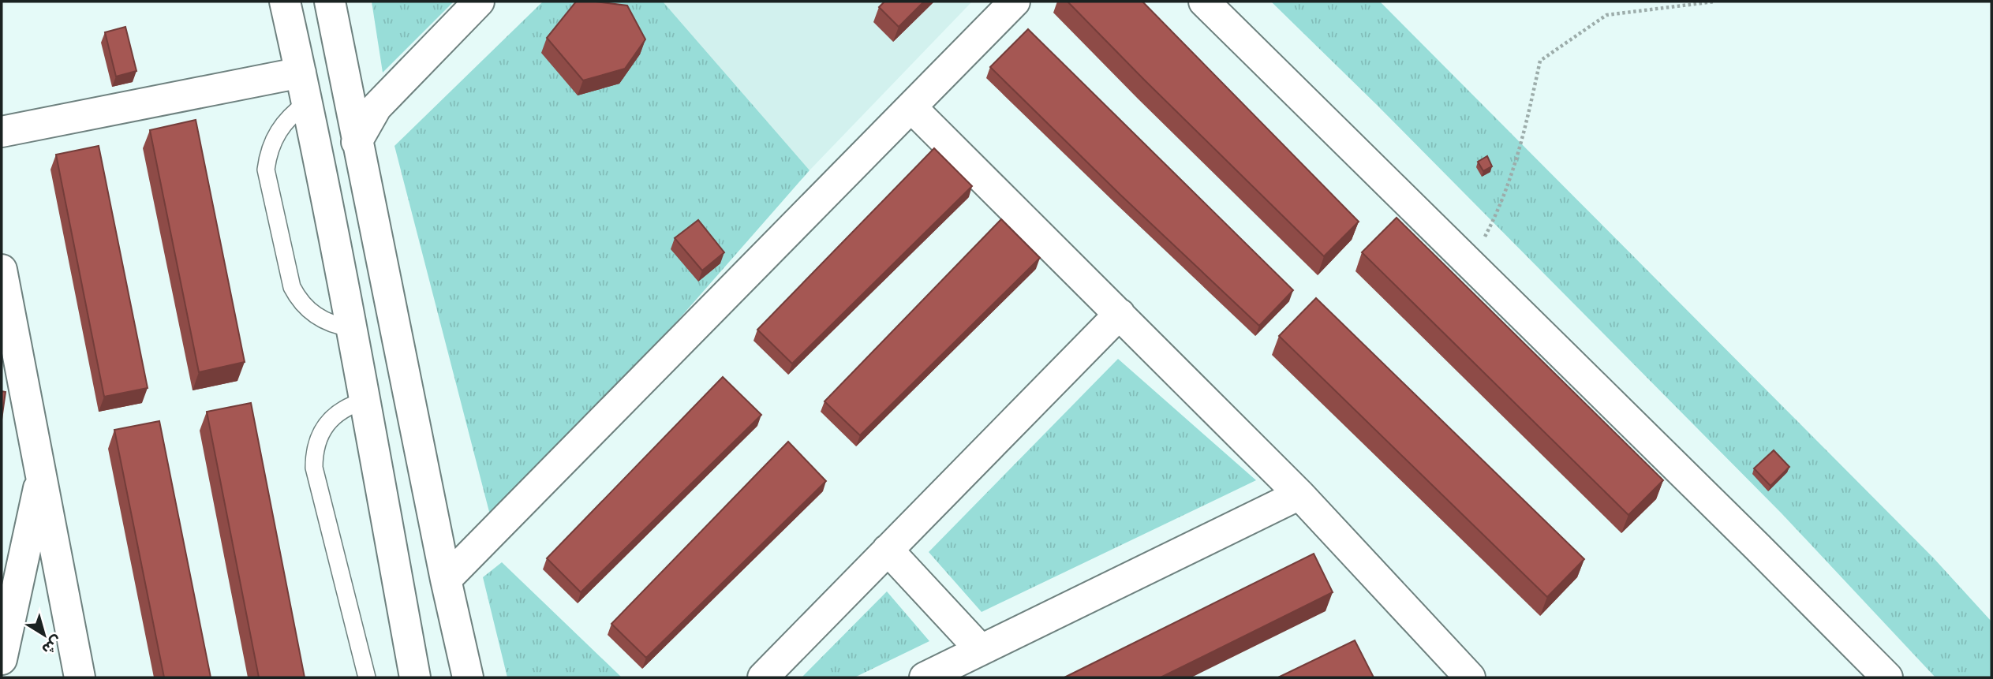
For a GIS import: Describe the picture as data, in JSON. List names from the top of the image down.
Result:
{
  "north": "bottom right"
}
